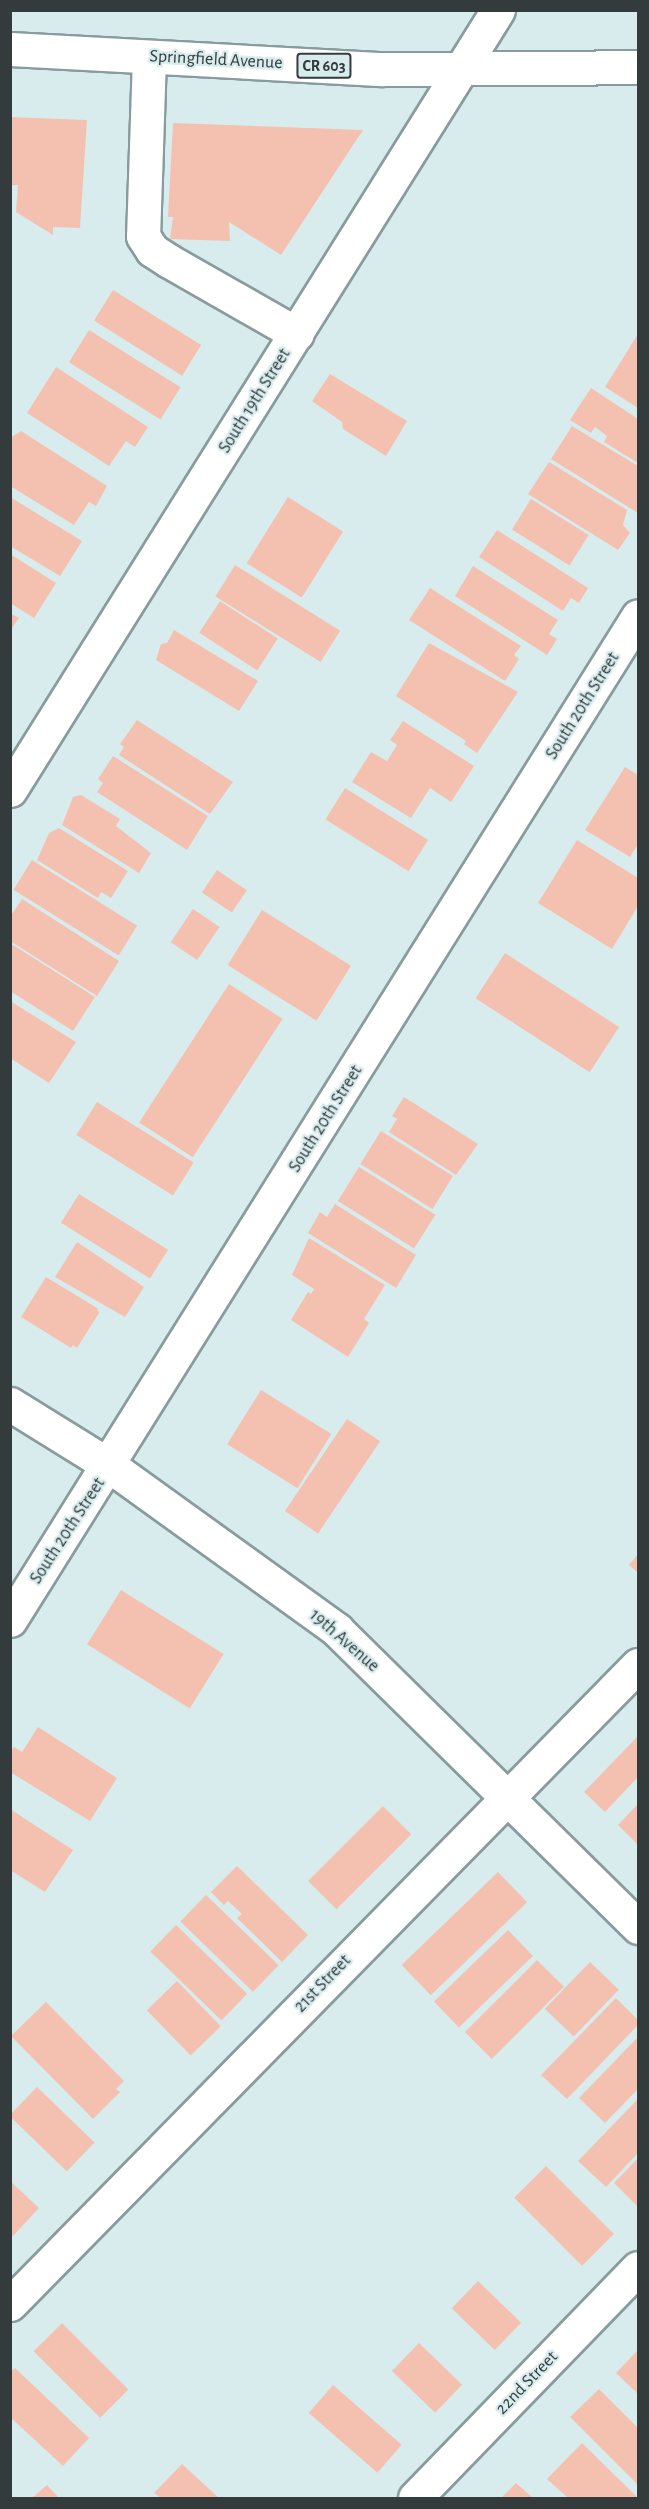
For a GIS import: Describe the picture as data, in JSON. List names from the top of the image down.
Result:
{
  "streets": {
    "street": [
      "Springfield Avenue",
      "CR 603",
      "South 19th Street",
      "South 20th Street",
      "19th Avenue",
      "21st Street",
      "22nd Street"
    ]
  },
  "crossings": [
    ["Springfield Avenue", "South 19th Street"],
    ["South 20th Street", "19th Avenue"],
    ["19th Avenue", "21st Street"]
  ]
}
